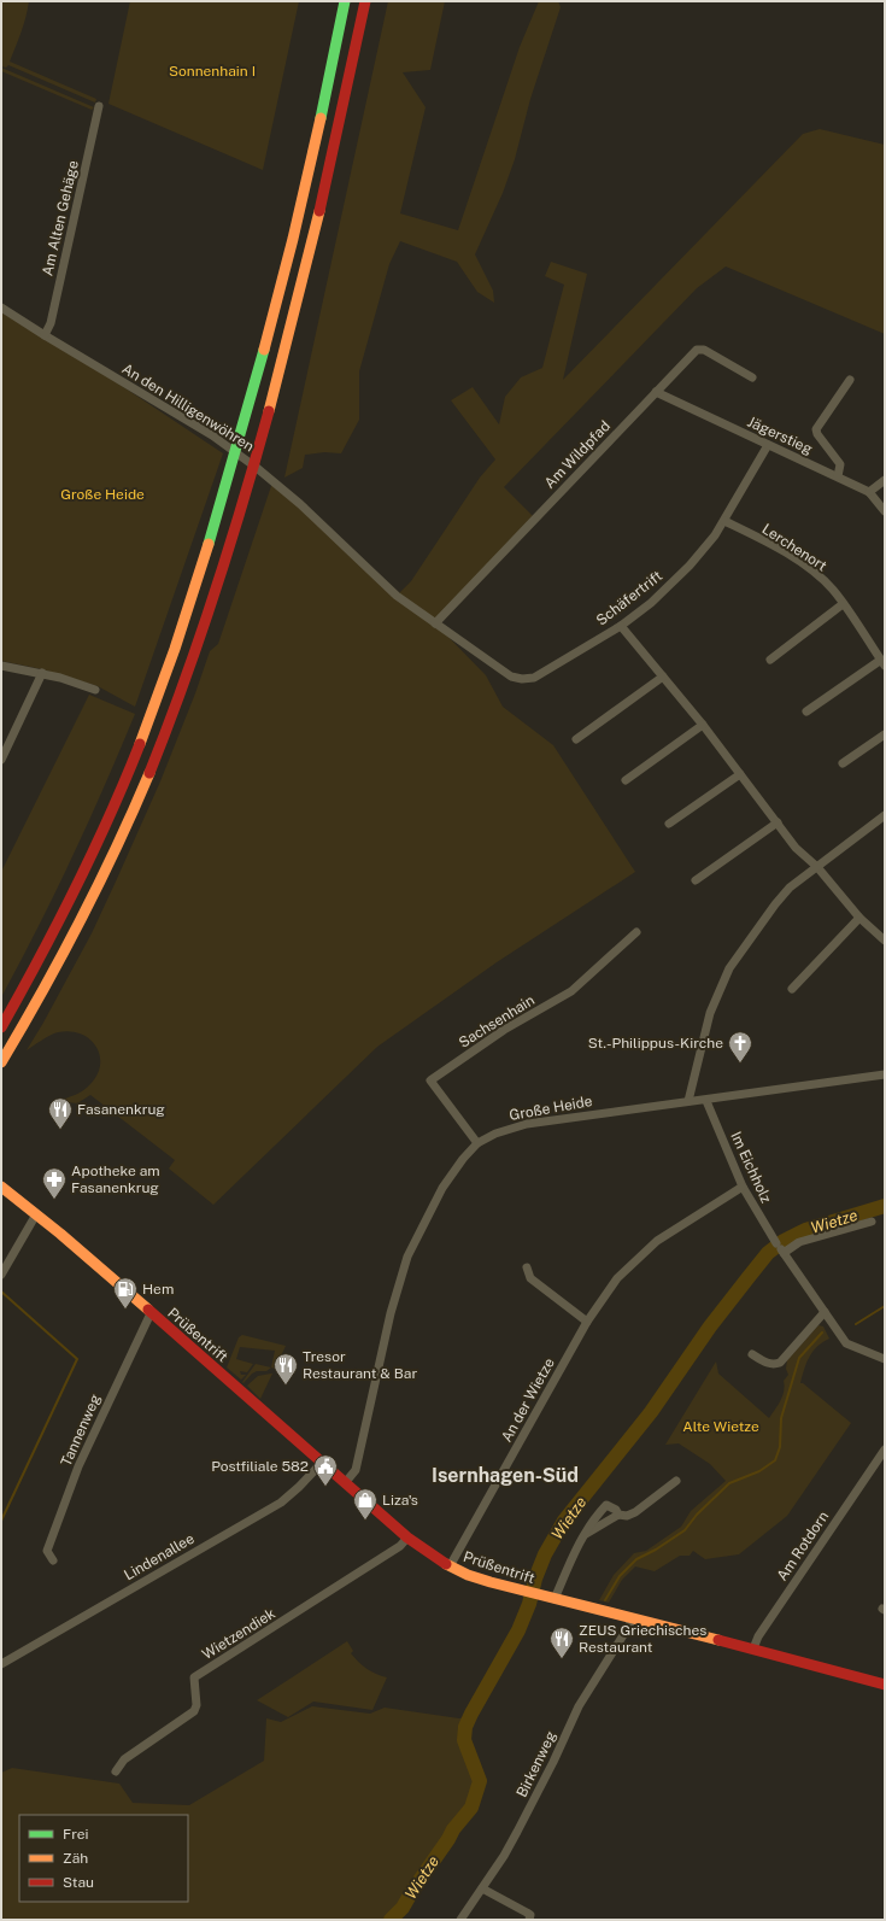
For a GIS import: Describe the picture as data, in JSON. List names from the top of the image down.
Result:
{
  "streets": {
    "main road": ["Prüßentrift"],
    "street": [
      "Am Alten Gehäge",
      "An den Hilligenwöhren",
      "Jägerstieg",
      "Am Wildpfad",
      "Lerchenort",
      "Schäfertrift",
      "Sachsenhain",
      "Große Heide",
      "Im Eichholz",
      "An der Wietze",
      "Tannenweg",
      "Am Rotdorn",
      "Lindenallee",
      "Wietzendiek",
      "Birkenweg"
    ]
  },
  "crossings": [
    ["Am Alten Gehäge", "An den Hilligenwöhren"],
    ["An den Hilligenwöhren", "Am Wildpfad"],
    ["An den Hilligenwöhren", "Schäfertrift"],
    ["Jägerstieg", "Am Wildpfad"],
    ["Jägerstieg", "Schäfertrift"],
    ["Am Wildpfad", "Schäfertrift"],
    ["Lerchenort", "Schäfertrift"],
    ["Sachsenhain", "Große Heide"],
    ["Große Heide", "Im Eichholz"],
    ["Große Heide", "Prüßentrift"],
    ["Im Eichholz", "An der Wietze"],
    ["Prüßentrift", "An der Wietze"],
    ["Prüßentrift", "Tannenweg"],
    ["Prüßentrift", "Am Rotdorn"],
    ["Prüßentrift", "Lindenallee"],
    ["Prüßentrift", "Wietzendiek"],
    ["Prüßentrift", "Birkenweg"]
  ],
  "districts": ["Isernhagen-Süd"],
  "water": ["Wietze"],
  "parks": ["Sonnenhain I", "Große Heide", "Alte Wietze"],
  "places": {
    "church": ["St.-Philippus-Kirche"],
    "restaurant": ["Fasanenkrug", "Tresor Restaurant & Bar", "ZEUS Griechisches Restaurant"],
    "pharmacy": ["Apotheke am Fasanenkrug"],
    "fuel station": ["Hem"],
    "public building": ["Postfiliale 582"],
    "shop": ["Liza's"]
  },
  "legend": ["Frei", "Zäh", "Stau"]
}
